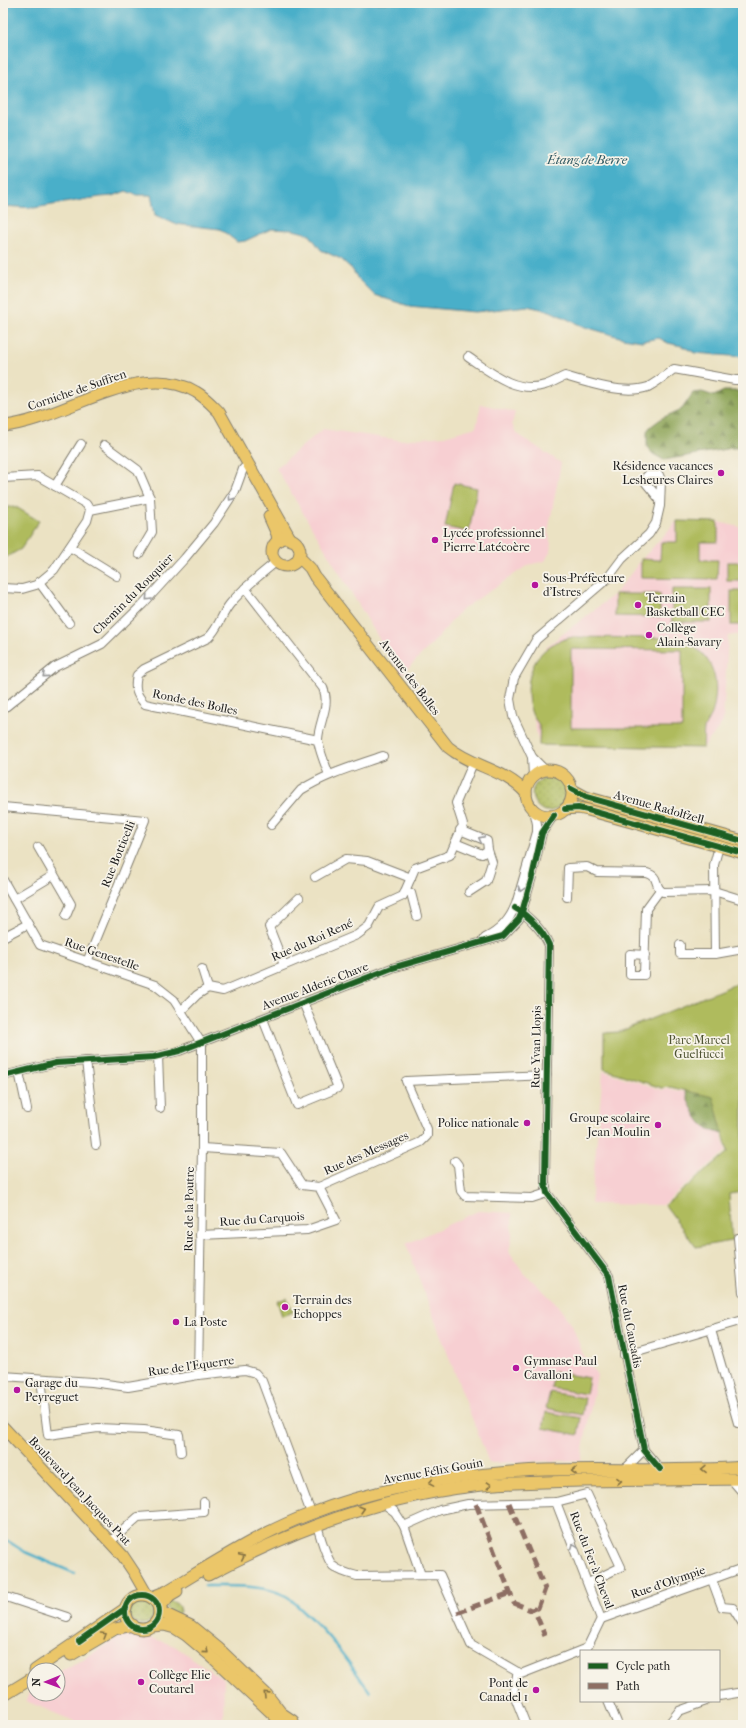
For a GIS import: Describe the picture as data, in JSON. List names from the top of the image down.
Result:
{
  "streets": {
    "main road": [
      "Corniche de Suffren",
      "Avenue des Bolles",
      "Avenue Radolfzell",
      "Avenue Félix Gouin",
      "Boulevard Jean Jacques Prat"
    ],
    "street": [
      "Chemin du Rouquier",
      "Ronde des Bolles",
      "Rue Botticelli",
      "Rue du Roi René",
      "Rue Genestelle",
      "Avenue Alderic Chave",
      "Rue Yvan Llopis",
      "Rue des Messages",
      "Rue de la Poutre",
      "Rue du Carquois",
      "Rue du Caucadis",
      "Rue de l'Equerre",
      "Rue du Fer à Cheval",
      "Rue d'Olympie"
    ]
  },
  "crossings": [
    ["Corniche de Suffren", "Chemin du Rouquier"],
    ["Avenue des Bolles", "Ronde des Bolles"],
    ["Avenue des Bolles", "Avenue Radolfzell"],
    ["Avenue des Bolles", "Rue du Roi René"],
    ["Avenue des Bolles", "Avenue Alderic Chave"],
    ["Avenue Radolfzell", "Avenue Alderic Chave"],
    ["Rue Botticelli", "Rue Genestelle"],
    ["Rue Genestelle", "Avenue Alderic Chave"],
    ["Rue Genestelle", "Rue de la Poutre"],
    ["Avenue Alderic Chave", "Rue Yvan Llopis"],
    ["Avenue Alderic Chave", "Rue de la Poutre"],
    ["Rue Yvan Llopis", "Rue des Messages"],
    ["Rue Yvan Llopis", "Rue du Caucadis"],
    ["Rue des Messages", "Rue de la Poutre"],
    ["Rue des Messages", "Rue du Carquois"],
    ["Rue de la Poutre", "Rue du Carquois"],
    ["Rue de la Poutre", "Rue de l'Equerre"],
    ["Rue du Caucadis", "Avenue Félix Gouin"],
    ["Rue de l'Equerre", "Avenue Félix Gouin"],
    ["Avenue Félix Gouin", "Boulevard Jean Jacques Prat"],
    ["Rue du Fer à Cheval", "Rue d'Olympie"]
  ],
  "one_way": ["Chemin du Rouquier", "Rue du Fer à Cheval"],
  "water": ["Étang de Berre"],
  "parks": ["Parc Marcel Guelfucci"],
  "places": [
    "Résidence vacances Lesheures Claires",
    "Lycée professionnel Pierre Latécoère",
    "Sous-Préfecture d'Istres",
    "Terrain Basketball CEC",
    "Collège Alain-Savary",
    "Police nationale",
    "Groupe scolaire Jean Moulin",
    "Terrain des Echoppes",
    "La Poste",
    "Gymnase Paul Cavalloni",
    "Garage du Peyreguet",
    "Collège Elie Coutarel",
    "Pont de Canadel 1"
  ],
  "legend": ["Cycle path", "Path"],
  "north": "left"
}
